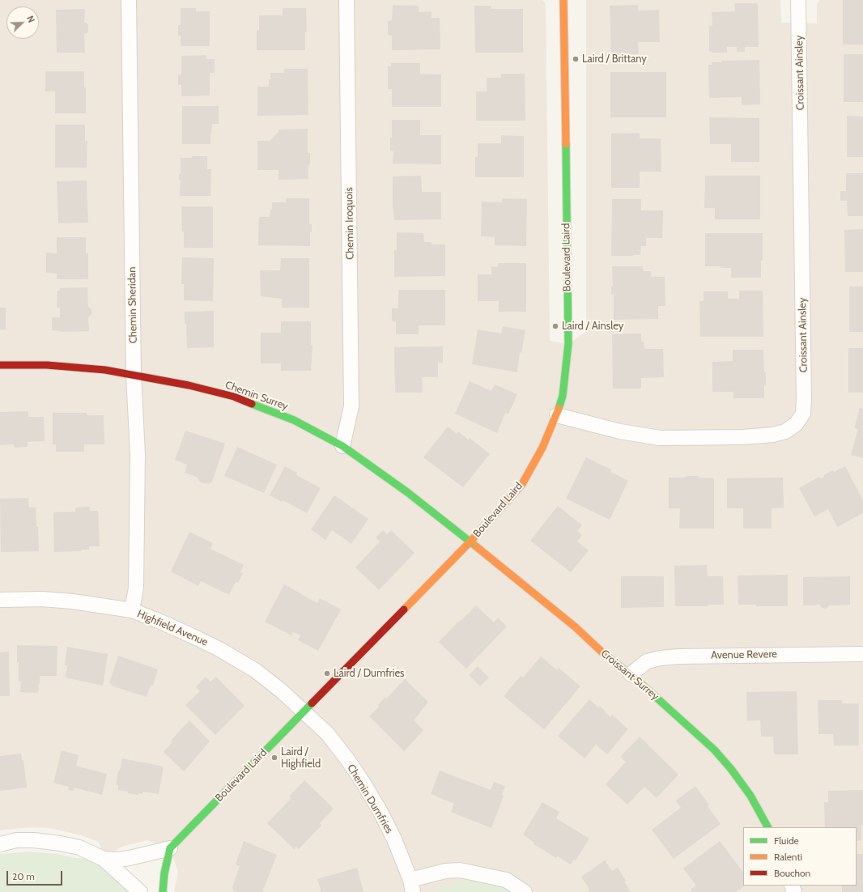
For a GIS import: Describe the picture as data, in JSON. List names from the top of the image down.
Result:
{
  "streets": {
    "street": [
      "Croissant Ainsley",
      "Chemin Iroquois",
      "Boulevard Laird",
      "Chemin Sheridan",
      "Chemin Surrey",
      "Highfield Avenue",
      "Avenue Revere",
      "Croissant Surrey",
      "Chemin Dumfries"
    ]
  },
  "crossings": [
    ["Croissant Ainsley", "Boulevard Laird"],
    ["Chemin Iroquois", "Chemin Surrey"],
    ["Boulevard Laird", "Chemin Surrey"],
    ["Boulevard Laird", "Highfield Avenue"],
    ["Boulevard Laird", "Croissant Surrey"],
    ["Boulevard Laird", "Chemin Dumfries"],
    ["Chemin Sheridan", "Chemin Surrey"],
    ["Chemin Sheridan", "Highfield Avenue"],
    ["Chemin Surrey", "Croissant Surrey"],
    ["Highfield Avenue", "Chemin Dumfries"],
    ["Avenue Revere", "Croissant Surrey"]
  ],
  "places": [
    "Laird / Brittany",
    "Laird / Ainsley",
    "Laird / Dumfries",
    "Laird / Highfield"
  ],
  "legend": ["Fluide", "Ralenti", "Bouchon"],
  "scale_bar": "20 m",
  "north": "top right"
}
